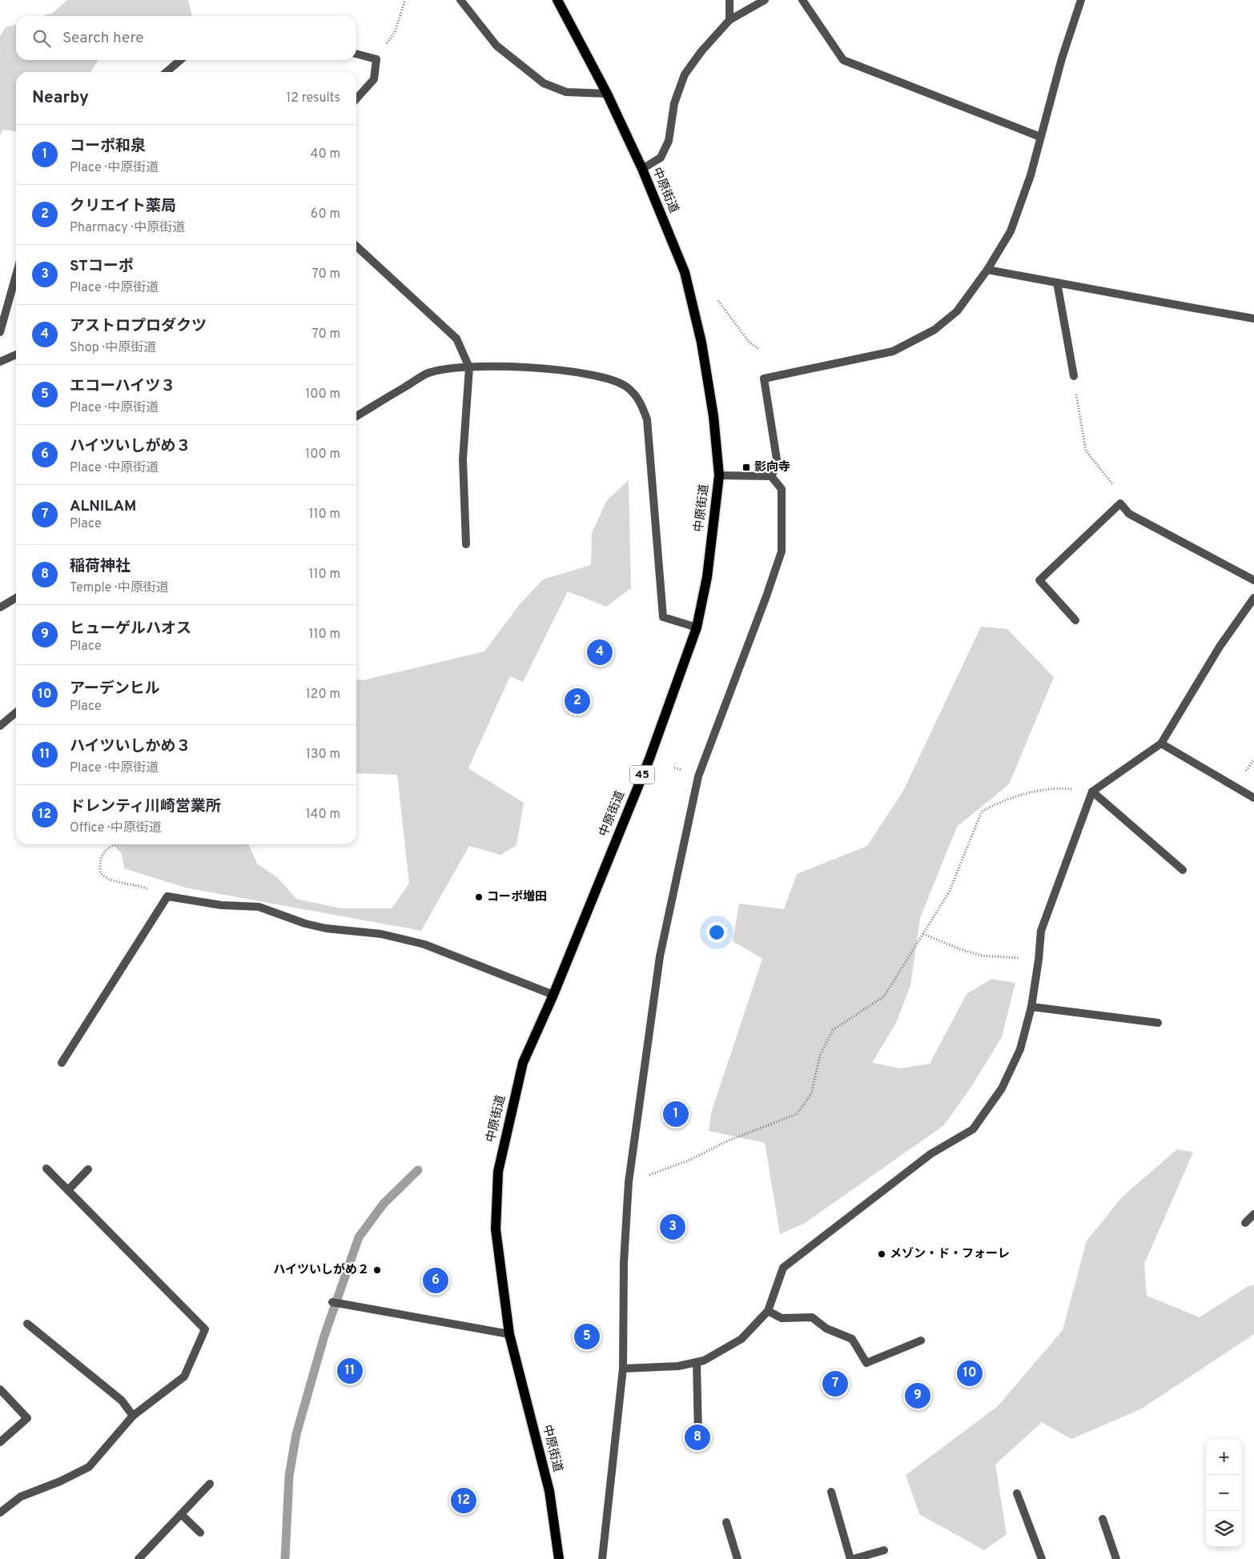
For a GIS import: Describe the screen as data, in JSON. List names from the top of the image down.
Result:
{
  "streets": {
    "main road": ["中原街道", "45"]
  },
  "places": {
    "transit": ["影向寺"],
    "other": ["コーポ増田", "メゾン・ド・フォーレ", "ハイツいしがめ２"]
  },
  "page": {
    "search": "Search here",
    "heading": ["Nearby", "12 results"],
    "list": [
      {
        "mark": "1",
        "name": "コーポ和泉",
        "note": "Place · 中原街道",
        "value": "40 m"
      },
      {
        "mark": "2",
        "name": "クリエイト薬局",
        "note": "Pharmacy · 中原街道",
        "value": "60 m"
      },
      {
        "mark": "3",
        "name": "STコーポ",
        "note": "Place · 中原街道",
        "value": "70 m"
      },
      {
        "mark": "4",
        "name": "アストロプロダクツ",
        "note": "Shop · 中原街道",
        "value": "70 m"
      },
      {
        "mark": "5",
        "name": "エコーハイツ３",
        "note": "Place · 中原街道",
        "value": "100 m"
      },
      {
        "mark": "6",
        "name": "ハイツいしがめ３",
        "note": "Place · 中原街道",
        "value": "100 m"
      },
      {
        "mark": "7",
        "name": "ALNILAM",
        "note": "Place",
        "value": "110 m"
      },
      {
        "mark": "8",
        "name": "稲荷神社",
        "note": "Temple · 中原街道",
        "value": "110 m"
      },
      {
        "mark": "9",
        "name": "ヒューゲルハオス",
        "note": "Place",
        "value": "110 m"
      },
      {
        "mark": "10",
        "name": "アーデンヒル",
        "note": "Place",
        "value": "120 m"
      },
      {
        "mark": "11",
        "name": "ハイツいしかめ３",
        "note": "Place · 中原街道",
        "value": "130 m"
      },
      {
        "mark": "12",
        "name": "ドレンティ川崎営業所",
        "note": "Office · 中原街道",
        "value": "140 m"
      }
    ],
    "pins": [
      "4",
      "2",
      "1",
      "3",
      "6",
      "5",
      "11",
      "10",
      "7",
      "9",
      "8",
      "12"
    ],
    "map_buttons": ["+", "−"]
  }
}
